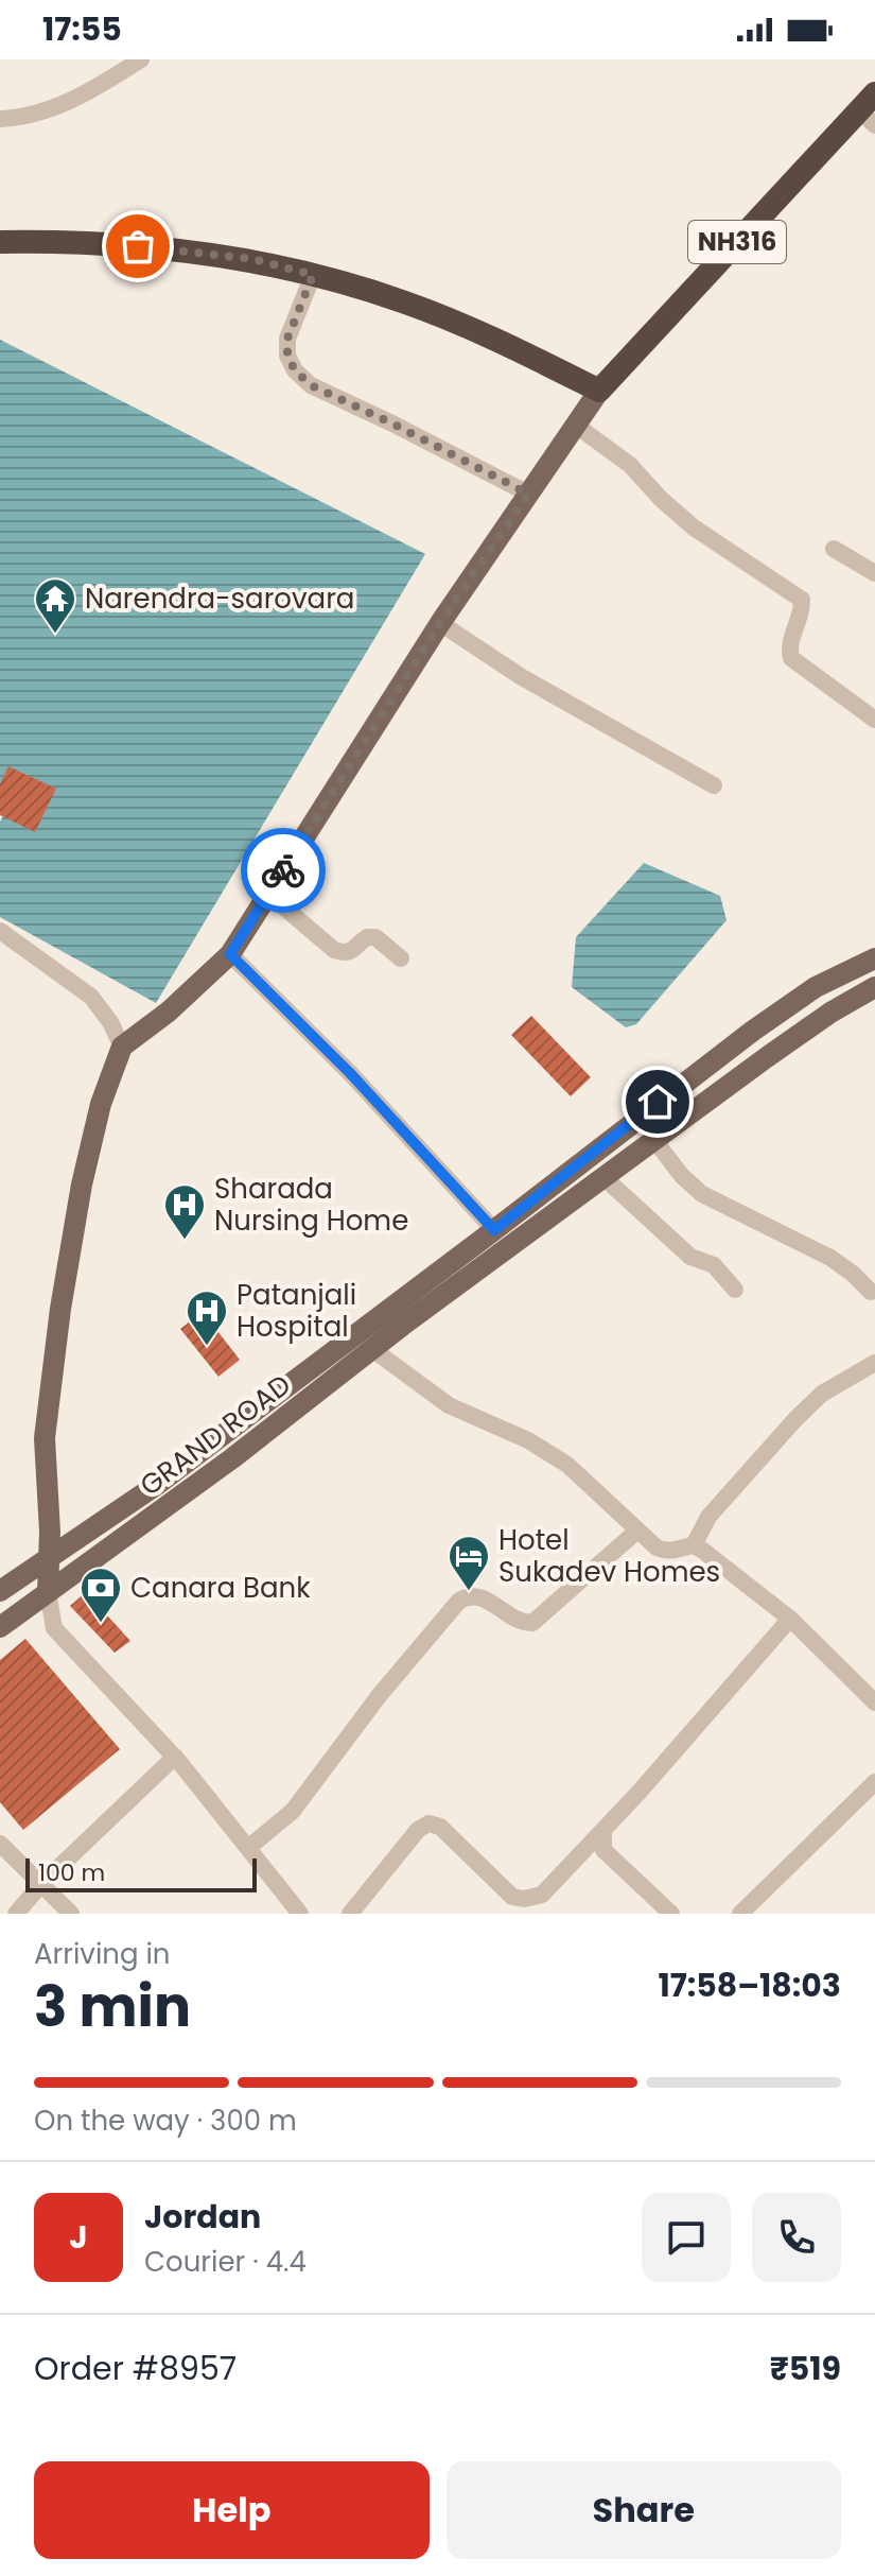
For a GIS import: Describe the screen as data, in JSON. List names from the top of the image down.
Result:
{
  "streets": {
    "highway": ["NH316"],
    "main road": ["GRAND ROAD"]
  },
  "places": {
    "temple": ["Narendra-sarovara"],
    "hospital": ["Sharada Nursing Home", "Patanjali Hospital"],
    "hotel": ["Hotel Sukadev Homes"],
    "bank": ["Canara Bank"]
  },
  "scale_bar": "100 m",
  "page": {
    "status": "17:55",
    "scale": "100 m",
    "heading": ["3 min", "Arriving in", "17:58–18:03"],
    "panel": [
      "Jordan",
      "Courier · 4.4",
      "Order #8957",
      "₹519"
    ],
    "bar": "On the way · 300 m",
    "round": "J",
    "buttons": ["Help", "Share"]
  }
}
